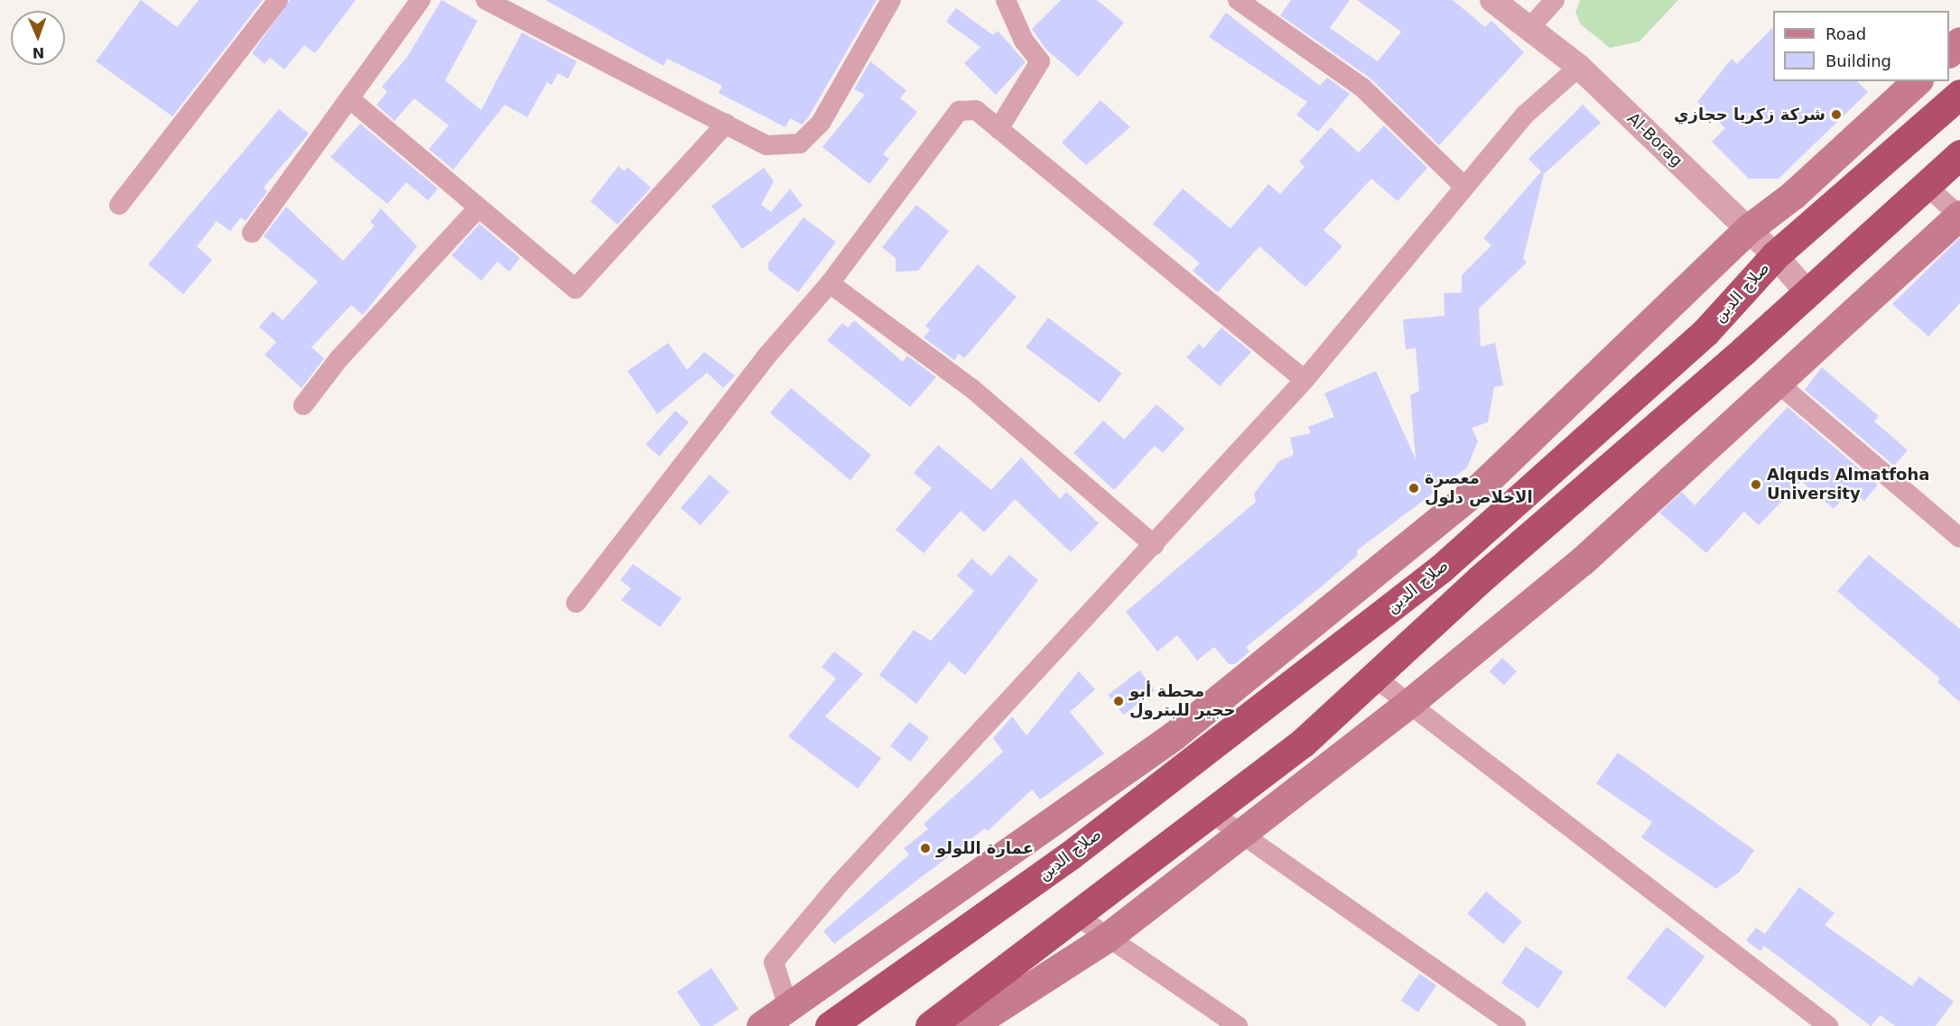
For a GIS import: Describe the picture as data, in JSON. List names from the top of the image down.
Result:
{
  "streets": {
    "highway": ["صلاح الدين"],
    "street": ["Al-Borag"]
  },
  "crossings": [
    ["Al-Borag", "صلاح الدين"]
  ],
  "places": [
    "شركة زكريا حجازي",
    "Alquds Almatfoha University",
    "معصرة الاخلاص دلول",
    "محطة أبو حجير للبترول",
    "عمارة اللولو"
  ],
  "legend": ["Road", "Building"],
  "north": "bottom"
}
